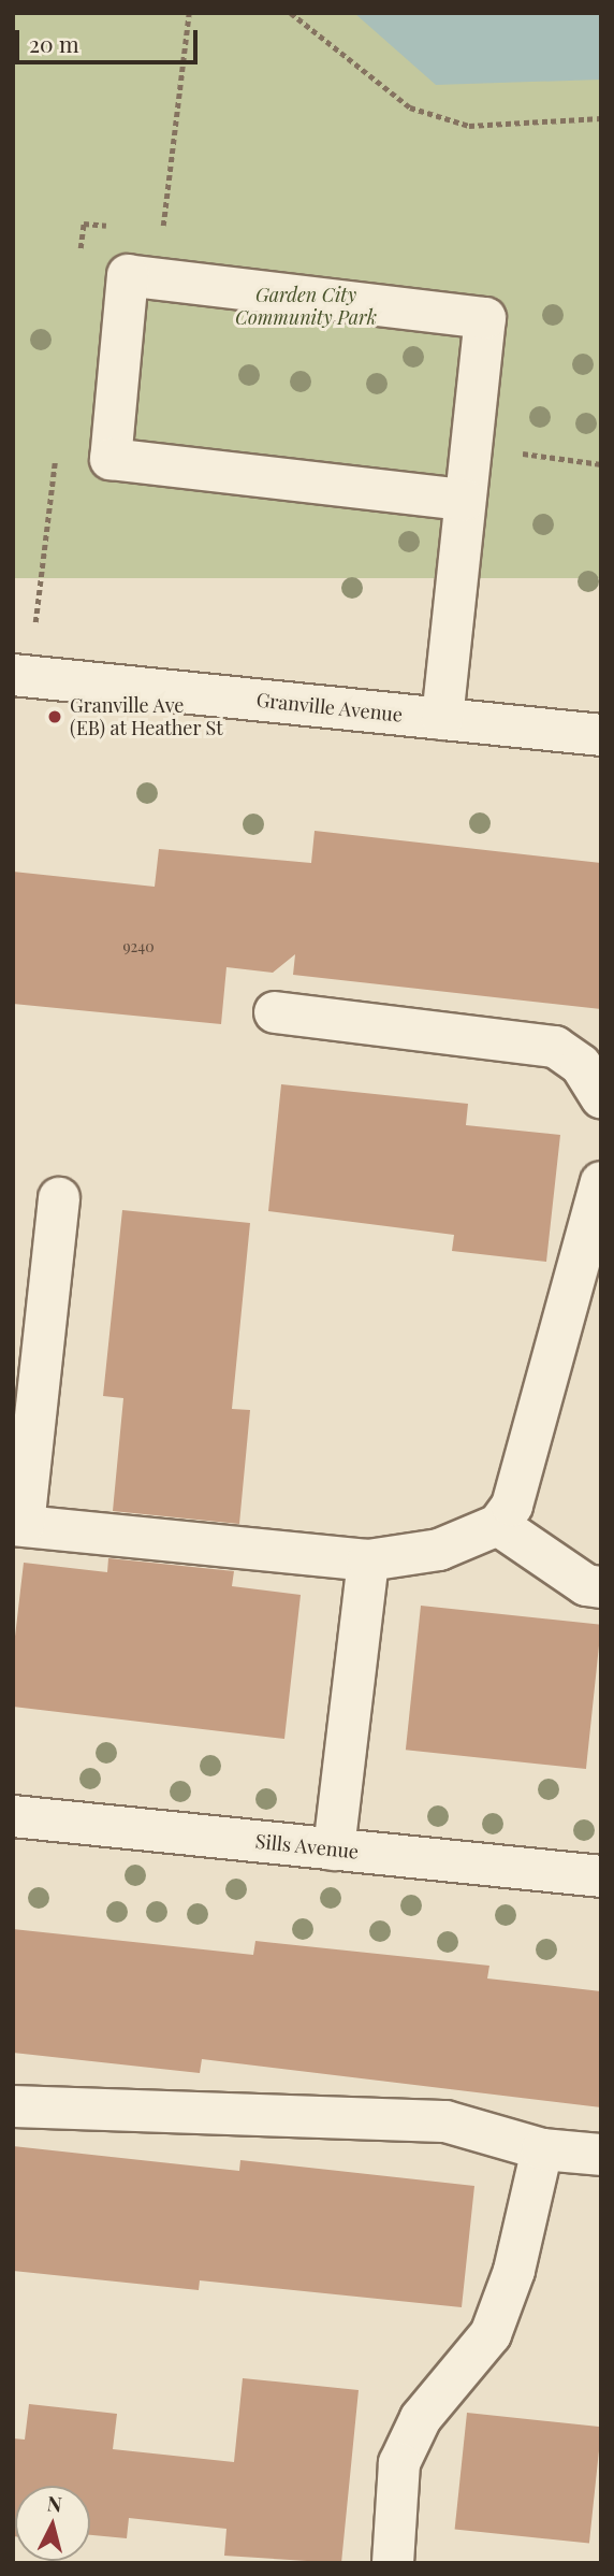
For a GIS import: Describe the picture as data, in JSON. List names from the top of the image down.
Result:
{
  "streets": {
    "street": ["Granville Avenue", "Sills Avenue"]
  },
  "parks": ["Garden City Community Park"],
  "places": ["Granville Ave (EB) at Heather St"],
  "house_numbers": ["9240"],
  "scale_bar": "20 m",
  "north": "top"
}
